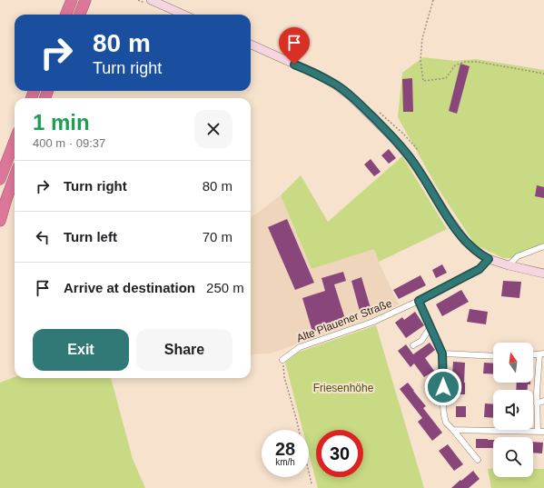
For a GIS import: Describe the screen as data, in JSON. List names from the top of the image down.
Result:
{
  "streets": {
    "street": ["Alte Plauener Straße"]
  },
  "parks": ["Friesenhöhe"],
  "north": "top",
  "page": {
    "turn": ["80 m", "Turn right"],
    "heading": ["1 min", "400 m · 09:37"],
    "list": [
      {
        "name": "Turn right",
        "value": "80 m"
      },
      {
        "name": "Turn left",
        "value": "70 m"
      },
      {
        "name": "Arrive at destination",
        "value": "250 m"
      }
    ],
    "buttons": ["Exit", "Share"],
    "speed": "28 km/h",
    "limit": "30"
  }
}
